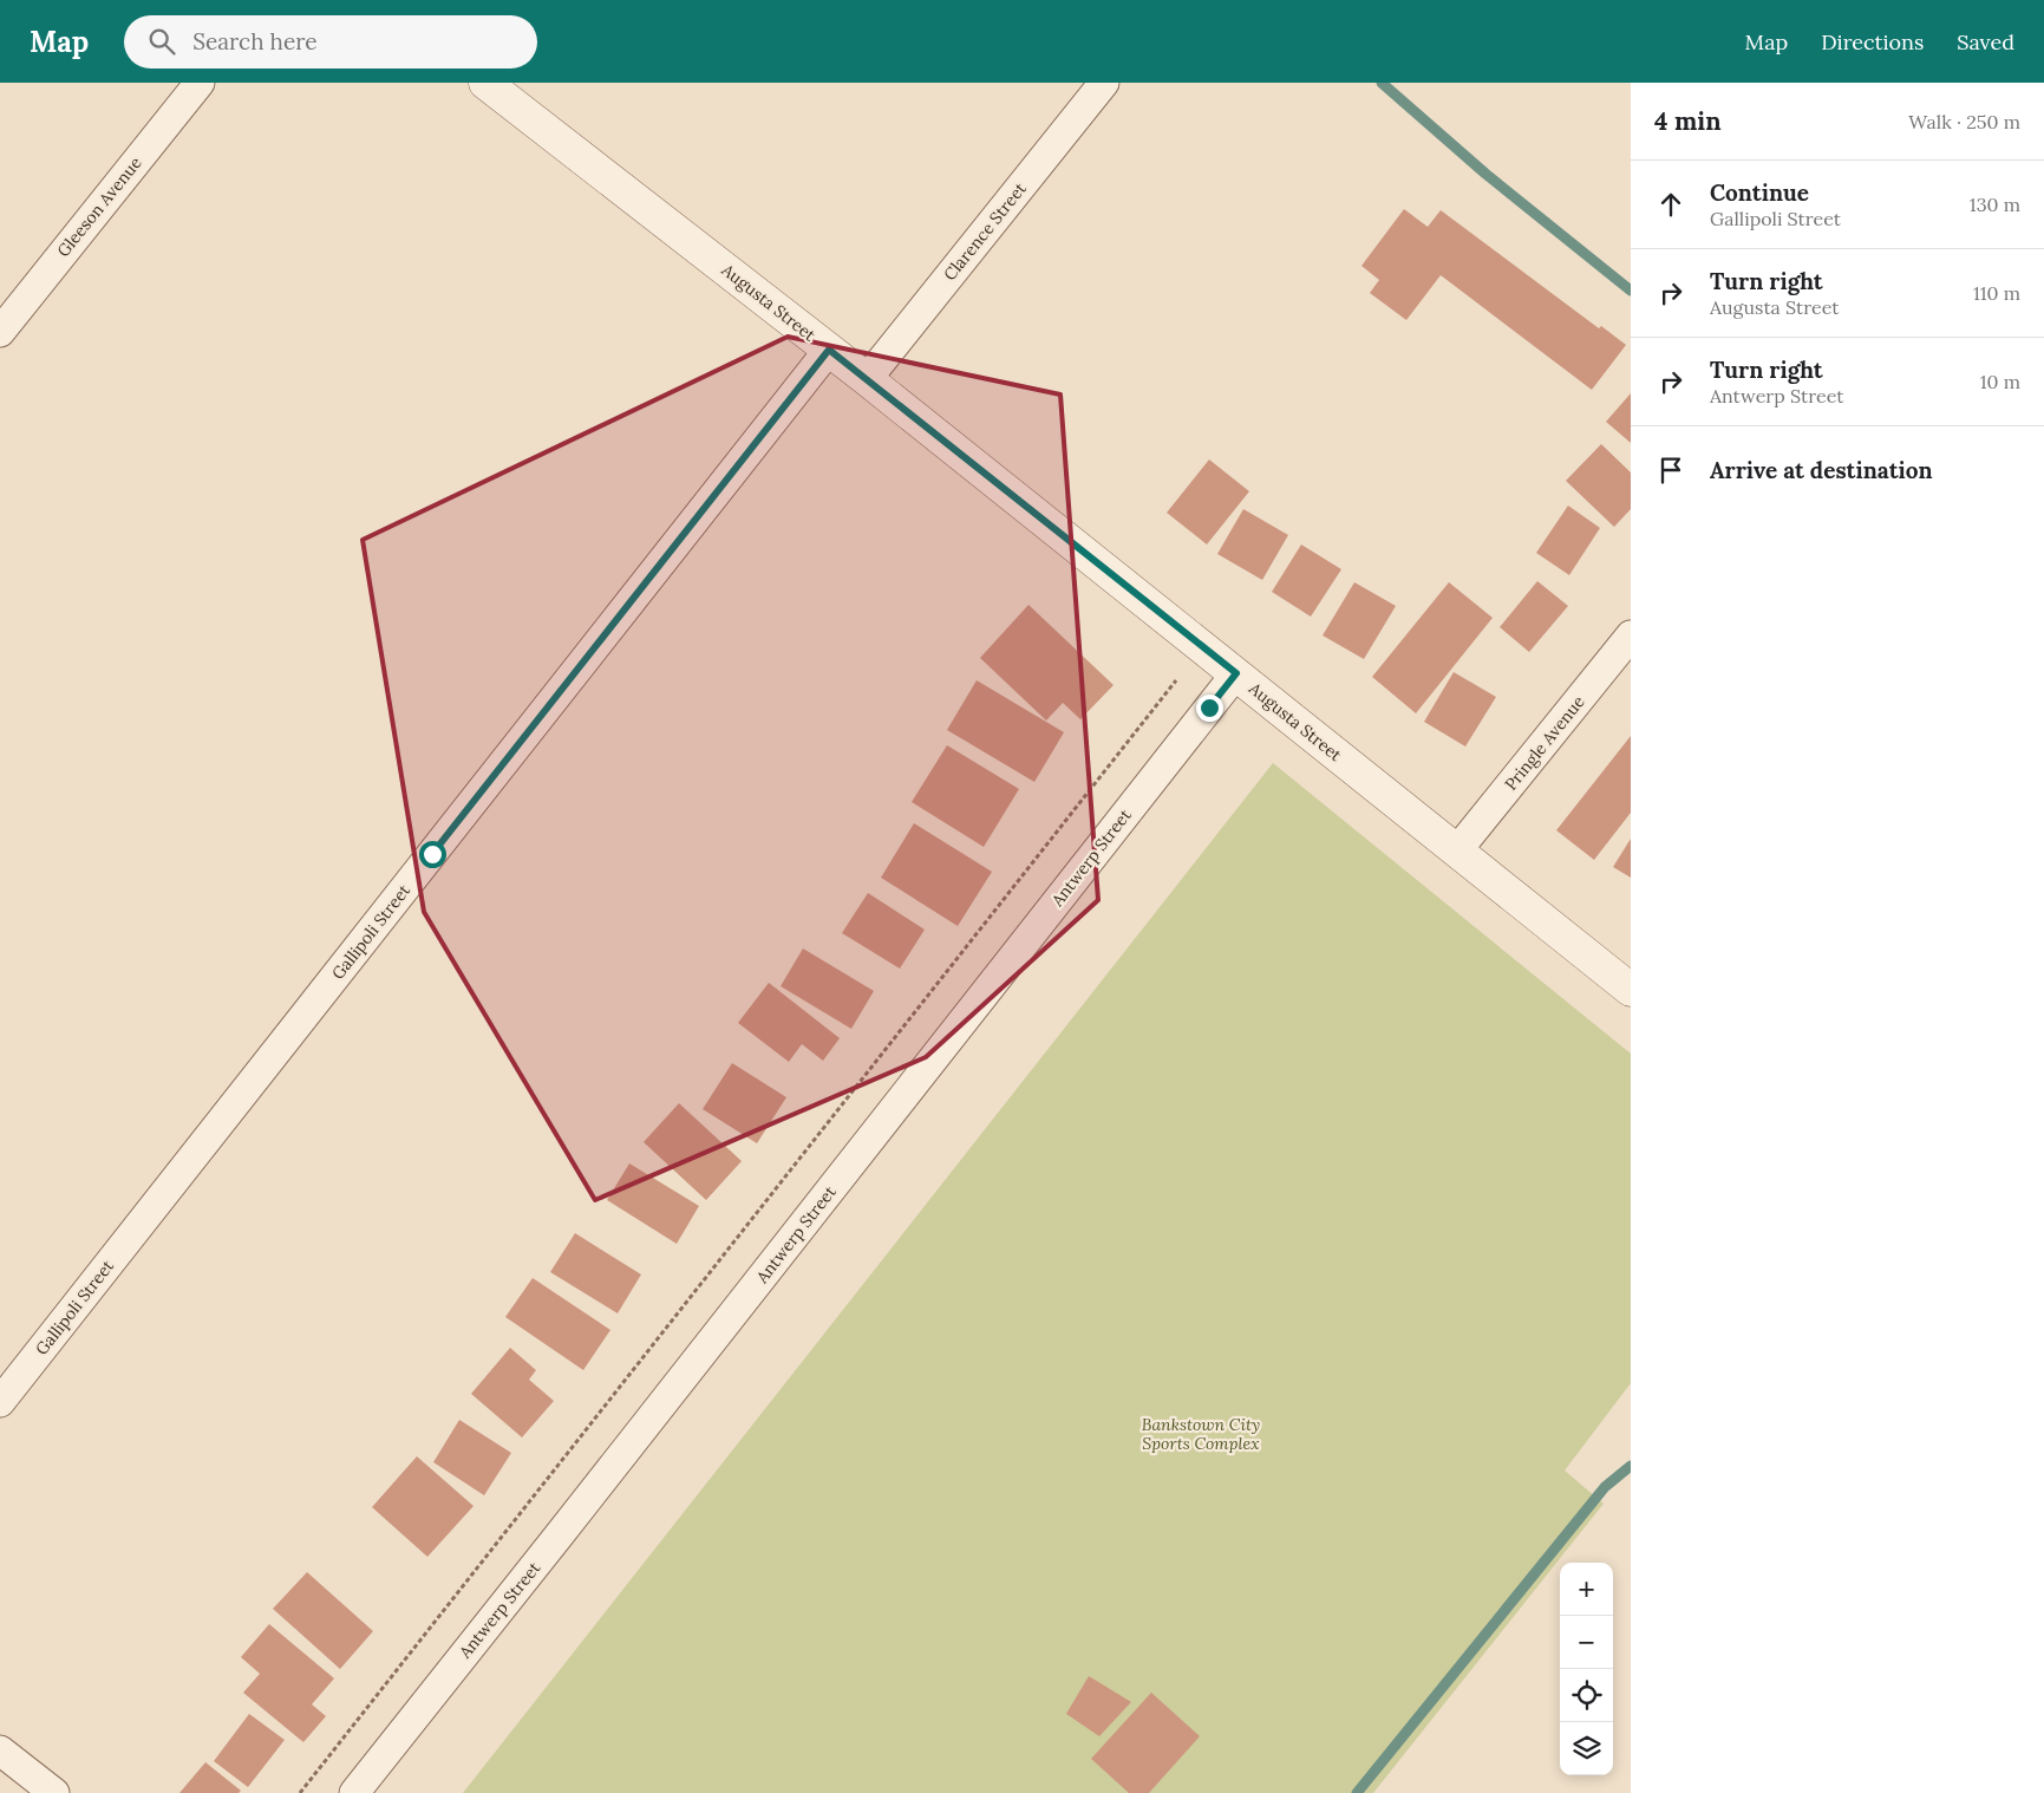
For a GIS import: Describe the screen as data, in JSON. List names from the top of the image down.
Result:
{
  "streets": {
    "street": [
      "Gleeson Avenue",
      "Clarence Street",
      "Augusta Street",
      "Pringle Avenue",
      "Antwerp Street",
      "Gallipoli Street"
    ]
  },
  "crossings": [
    ["Clarence Street", "Augusta Street"],
    ["Augusta Street", "Pringle Avenue"],
    ["Augusta Street", "Antwerp Street"],
    ["Augusta Street", "Gallipoli Street"]
  ],
  "parks": ["Bankstown City Sports Complex"],
  "page": {
    "header": "Map",
    "search": "Search here",
    "nav": ["Map", "Directions", "Saved"],
    "heading": ["4 min", "Walk · 250 m"],
    "list": [
      ["Continue", "Gallipoli Street", "130 m"],
      ["Turn right", "Augusta Street", "110 m"],
      ["Turn right", "Antwerp Street", "10 m"],
      "Arrive at destination"
    ],
    "map_buttons": ["+", "−"]
  }
}
